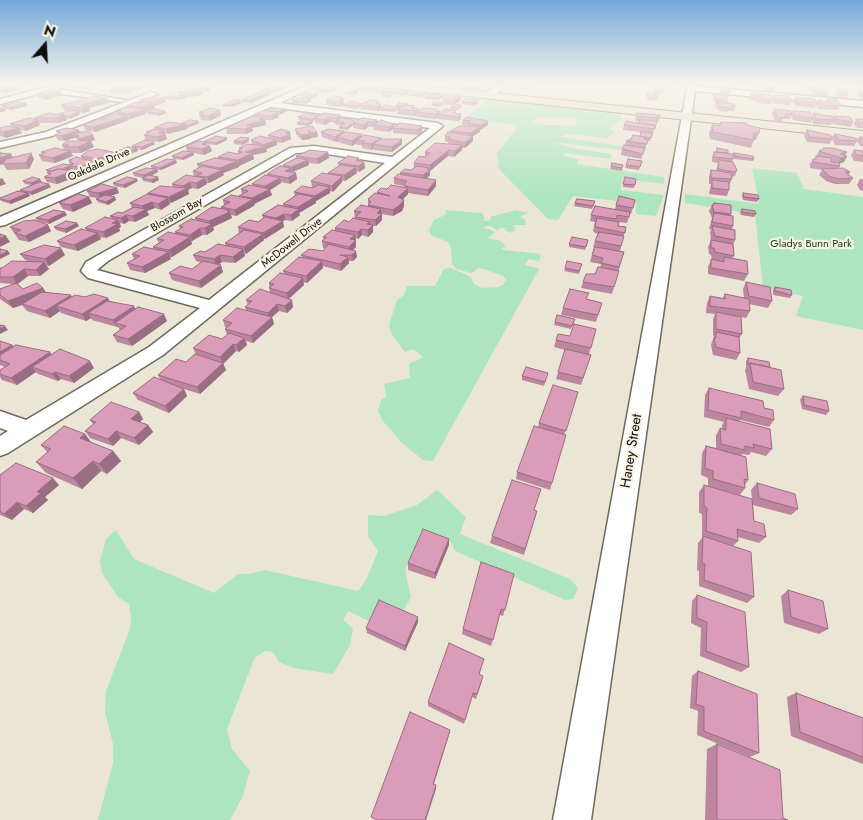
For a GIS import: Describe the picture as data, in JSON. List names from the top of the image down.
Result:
{
  "streets": {
    "street": [
      "Oakdale Drive",
      "Blossom Bay",
      "McDowell Drive",
      "Haney Street"
    ]
  },
  "crossings": [
    ["Blossom Bay", "McDowell Drive"]
  ],
  "parks": ["Gladys Bunn Park"],
  "north": "top"
}
